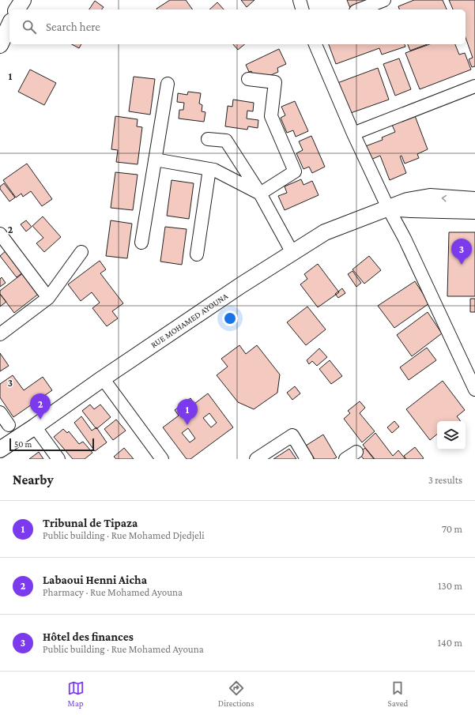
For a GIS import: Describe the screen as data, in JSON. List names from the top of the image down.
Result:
{
  "streets": {
    "main road": ["RUE MOHAMED AYOUNA"]
  },
  "scale_bar": "50 m",
  "page": {
    "search": "Search here",
    "pins": ["3", "2", "1"],
    "scale": "50 m",
    "heading": ["Nearby", "3 results"],
    "list": [
      {
        "mark": "1",
        "name": "Tribunal de Tipaza",
        "note": "Public building · Rue Mohamed Djedjeli",
        "value": "70 m"
      },
      {
        "mark": "2",
        "name": "Labaoui Henni Aicha",
        "note": "Pharmacy · Rue Mohamed Ayouna",
        "value": "130 m"
      },
      {
        "mark": "3",
        "name": "Hôtel des finances",
        "note": "Public building · Rue Mohamed Ayouna",
        "value": "140 m"
      }
    ],
    "nav": ["Map", "Directions", "Saved"]
  },
  "grid": {
    "rows": ["1", "2", "3"]
  }
}
